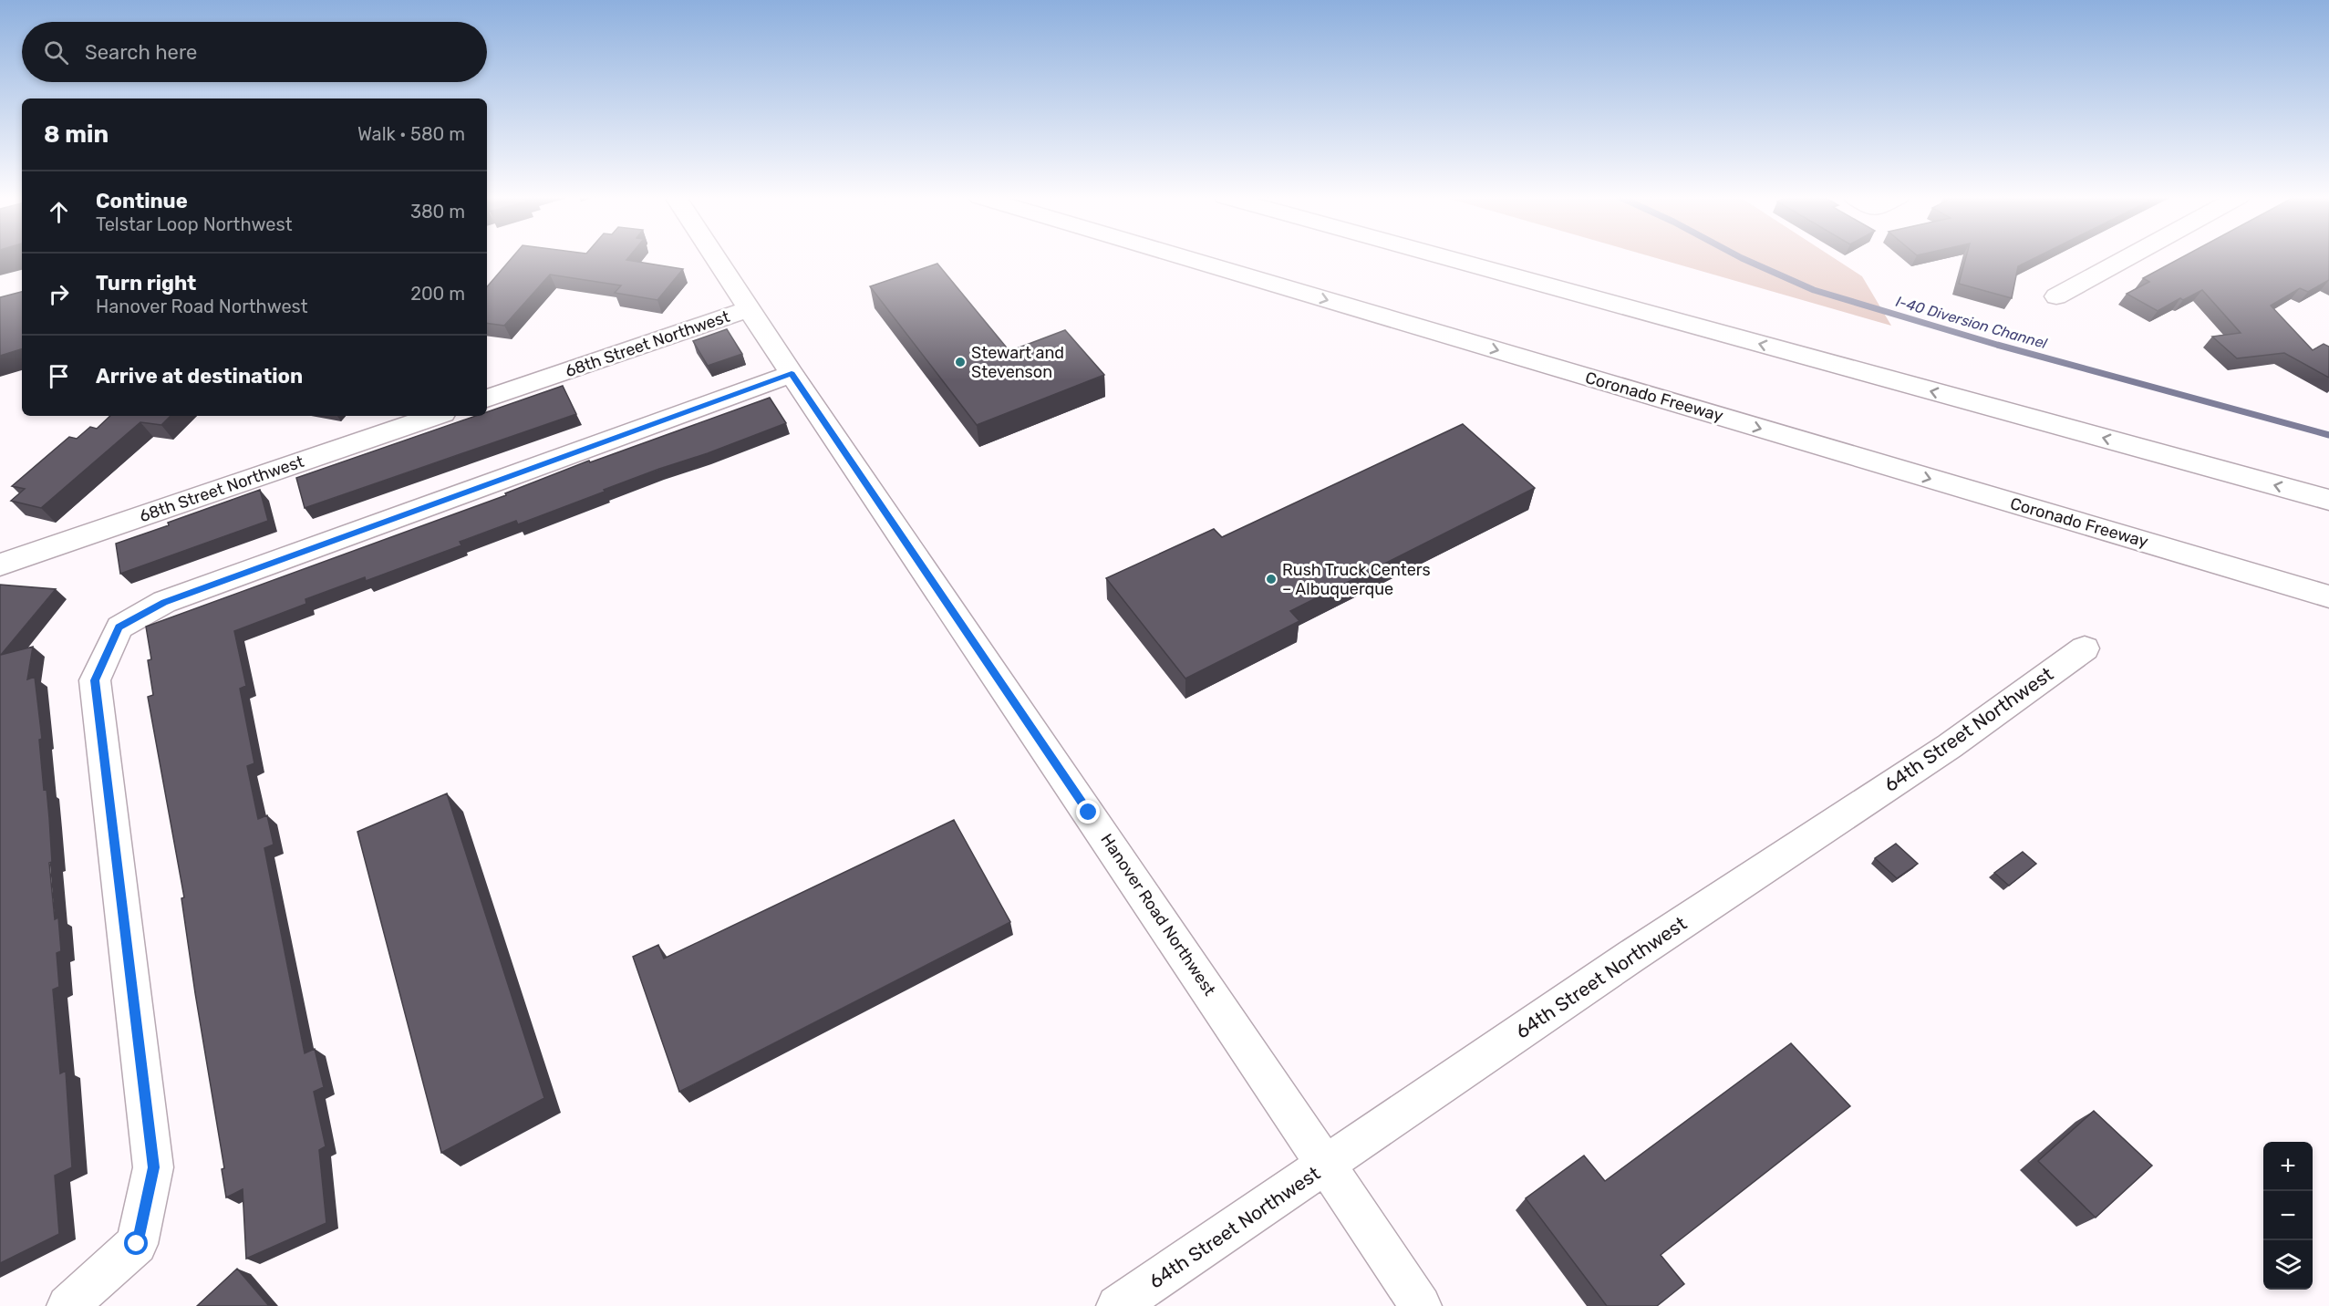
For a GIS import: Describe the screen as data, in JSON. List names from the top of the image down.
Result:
{
  "streets": {
    "main road": [
      "68th Street Northwest",
      "Coronado Freeway",
      "64th Street Northwest",
      "Hanover Road Northwest"
    ]
  },
  "crossings": [
    ["68th Street Northwest", "Hanover Road Northwest"],
    ["64th Street Northwest", "Hanover Road Northwest"]
  ],
  "water": ["I-40 Diversion Channel"],
  "places": ["Stewart and Stevenson", "Rush Truck Centers – Albuquerque"],
  "page": {
    "search": "Search here",
    "heading": ["8 min", "Walk · 580 m"],
    "list": [
      ["Continue", "Telstar Loop Northwest", "380 m"],
      ["Turn right", "Hanover Road Northwest", "200 m"],
      "Arrive at destination"
    ],
    "map_buttons": ["+", "−"]
  }
}
